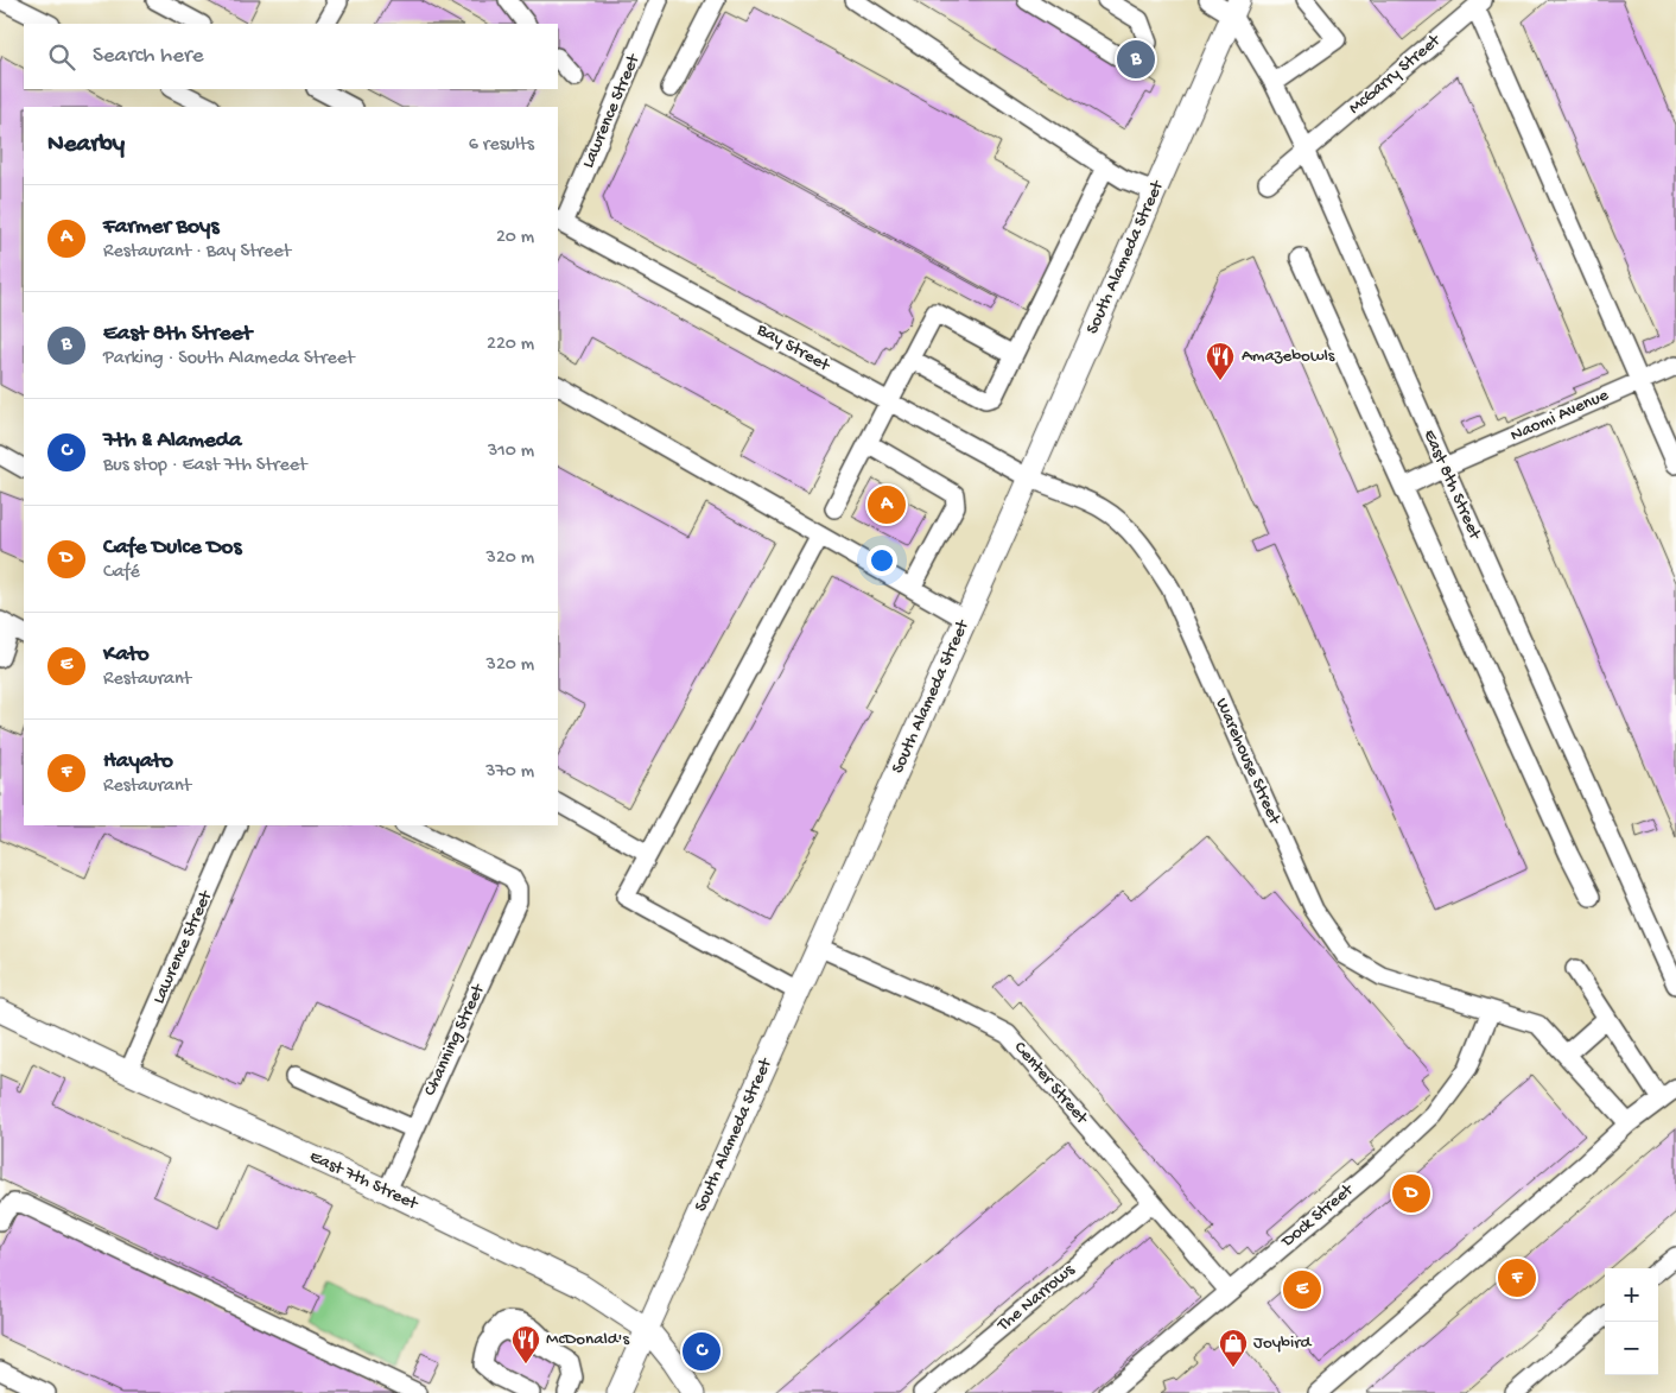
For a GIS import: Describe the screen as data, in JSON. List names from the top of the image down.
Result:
{
  "streets": {
    "main road": ["South Alameda Street", "East 7th Street"],
    "street": [
      "McGarry Street",
      "Lawrence Street",
      "Bay Street",
      "Naomi Avenue",
      "East 8th Street",
      "Warehouse Street",
      "Channing Street",
      "Center Street",
      "Dock Street",
      "The Narrows"
    ]
  },
  "crossings": [
    ["McGarry Street", "East 8th Street"],
    ["Lawrence Street", "Bay Street"],
    ["Lawrence Street", "East 7th Street"],
    ["South Alameda Street", "Bay Street"],
    ["South Alameda Street", "East 8th Street"],
    ["South Alameda Street", "Warehouse Street"],
    ["South Alameda Street", "Center Street"],
    ["South Alameda Street", "East 7th Street"],
    ["Bay Street", "Warehouse Street"],
    ["Naomi Avenue", "East 8th Street"],
    ["Warehouse Street", "Dock Street"],
    ["Channing Street", "East 7th Street"],
    ["Center Street", "Dock Street"],
    ["Center Street", "The Narrows"]
  ],
  "places": {
    "restaurant": ["Amazebowls", "McDonald's"],
    "shop": ["Joybird"]
  },
  "page": {
    "search": "Search here",
    "pins": [
      "B",
      "A",
      "D",
      "F",
      "E",
      "C"
    ],
    "heading": ["Nearby", "6 results"],
    "list": [
      {
        "mark": "A",
        "name": "Farmer Boys",
        "note": "Restaurant · Bay Street",
        "value": "20 m"
      },
      {
        "mark": "B",
        "name": "East 8th Street",
        "note": "Parking · South Alameda Street",
        "value": "220 m"
      },
      {
        "mark": "C",
        "name": "7th & Alameda",
        "note": "Bus stop · East 7th Street",
        "value": "310 m"
      },
      {
        "mark": "D",
        "name": "Cafe Dulce Dos",
        "note": "Café",
        "value": "320 m"
      },
      {
        "mark": "E",
        "name": "Kato",
        "note": "Restaurant",
        "value": "320 m"
      },
      {
        "mark": "F",
        "name": "Hayato",
        "note": "Restaurant",
        "value": "370 m"
      }
    ],
    "map_buttons": ["+", "−"]
  }
}
